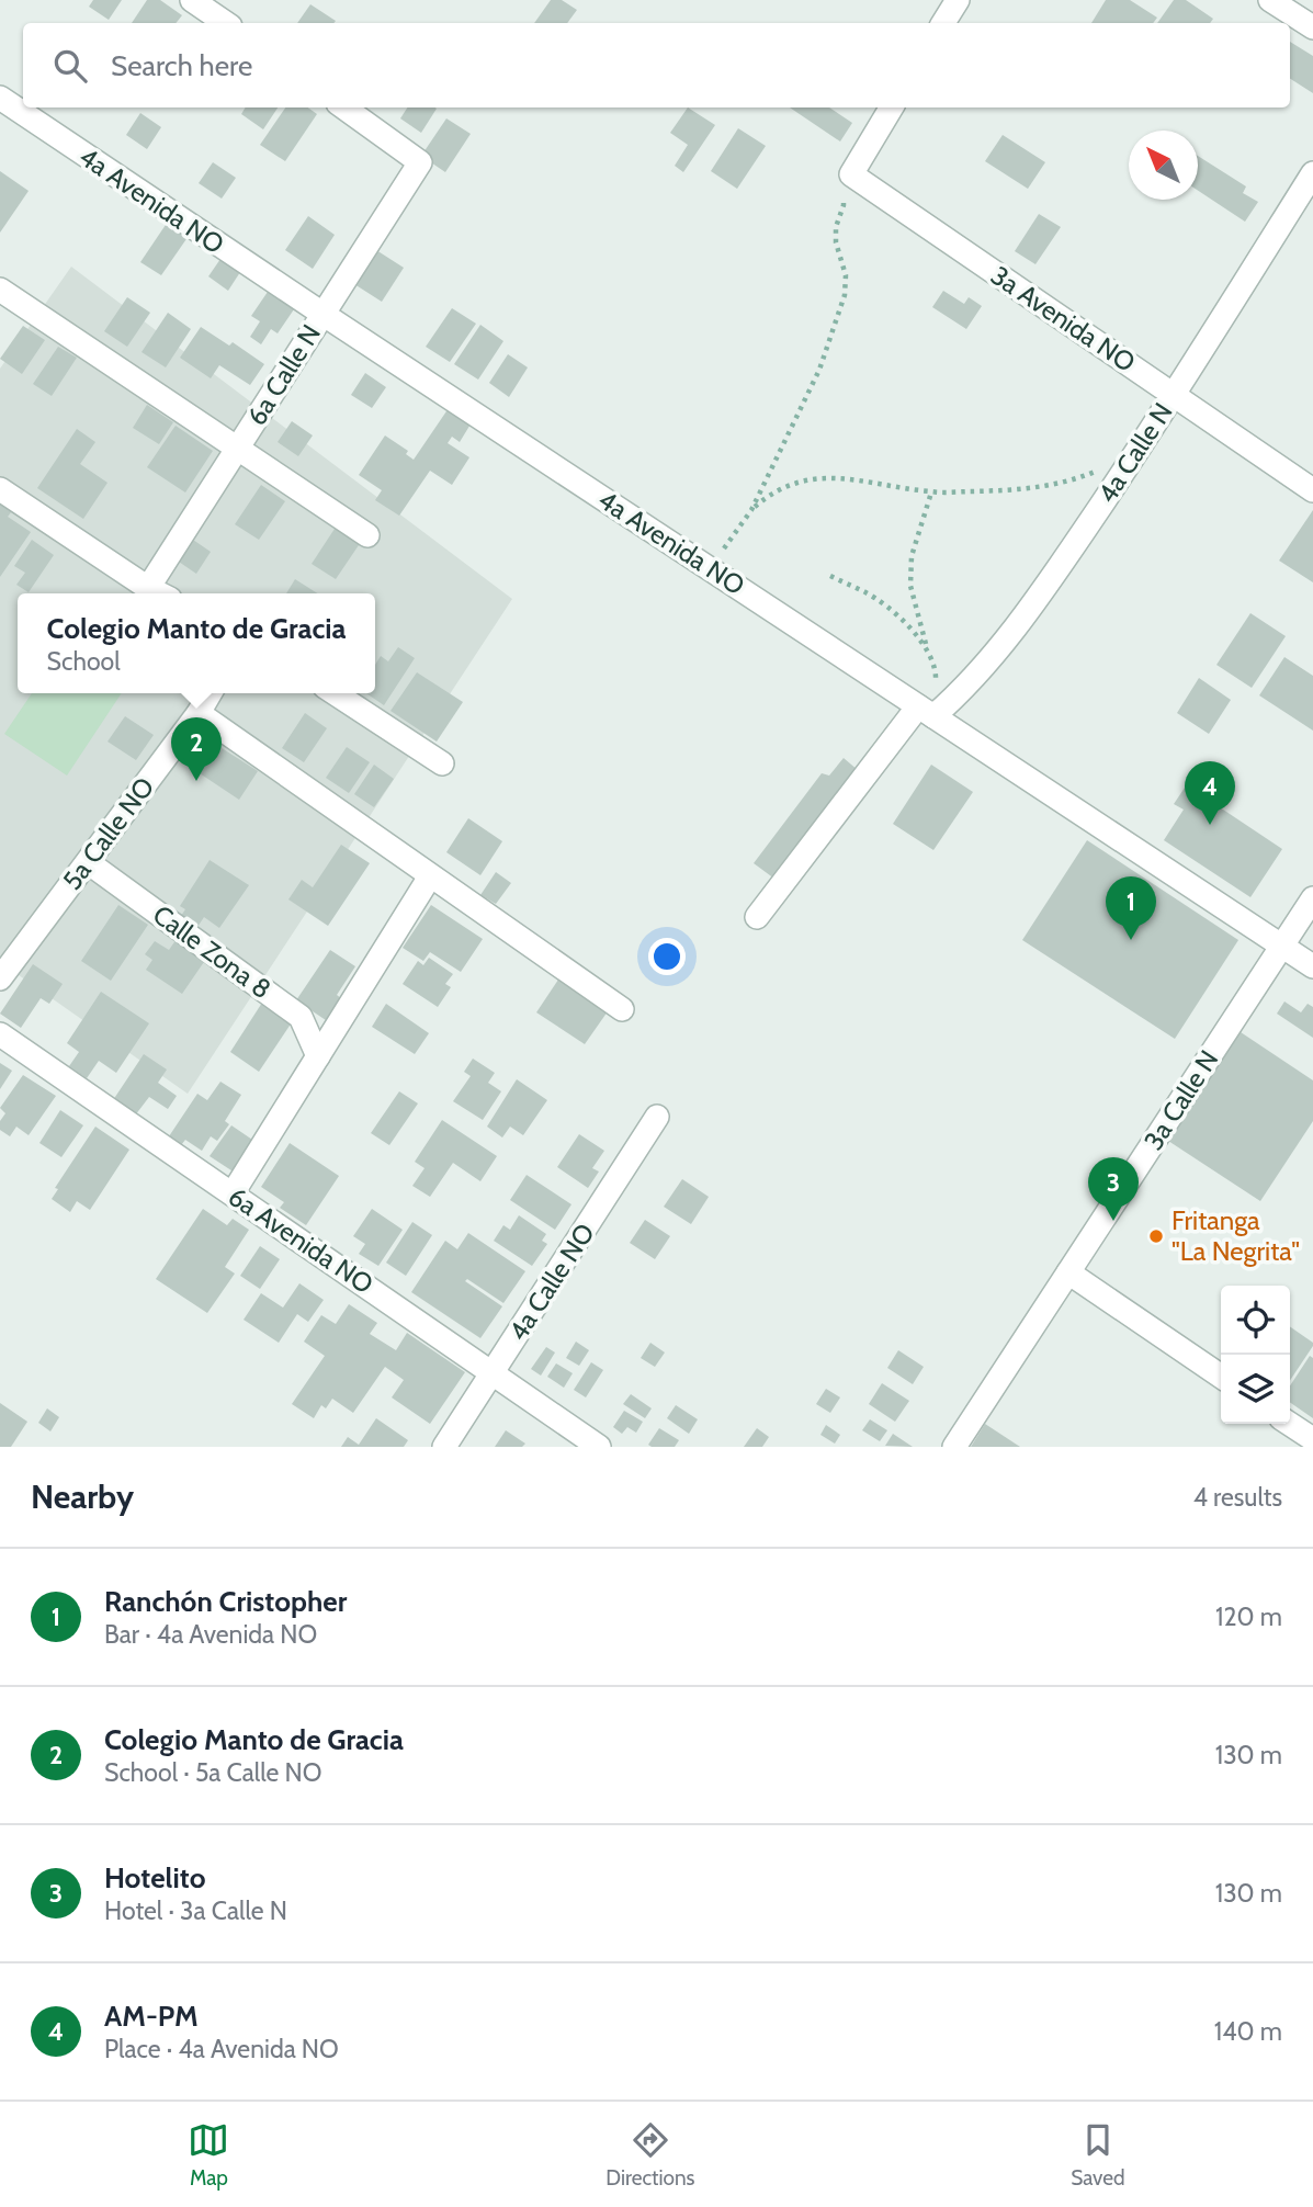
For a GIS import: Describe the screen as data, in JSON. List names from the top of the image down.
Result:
{
  "streets": {
    "street": [
      "4a Avenida NO",
      "3a Avenida NO",
      "6a Calle N",
      "4a Calle N",
      "5a Calle NO",
      "Calle Zona 8",
      "3a Calle N",
      "6a Avenida NO",
      "4a Calle NO"
    ]
  },
  "crossings": [
    ["4a Avenida NO", "6a Calle N"],
    ["4a Avenida NO", "4a Calle N"],
    ["4a Avenida NO", "3a Calle N"],
    ["3a Avenida NO", "4a Calle N"],
    ["5a Calle NO", "Calle Zona 8"],
    ["6a Avenida NO", "4a Calle NO"]
  ],
  "places": ["Fritanga \"La Negrita\""],
  "north": "top left",
  "page": {
    "search": "Search here",
    "popup": ["Colegio Manto de Gracia", "School"],
    "pins": [
      "2",
      "4",
      "1",
      "3"
    ],
    "heading": ["Nearby", "4 results"],
    "list": [
      {
        "mark": "1",
        "name": "Ranchón Cristopher",
        "note": "Bar · 4a Avenida NO",
        "value": "120 m"
      },
      {
        "mark": "2",
        "name": "Colegio Manto de Gracia",
        "note": "School · 5a Calle NO",
        "value": "130 m"
      },
      {
        "mark": "3",
        "name": "Hotelito",
        "note": "Hotel · 3a Calle N",
        "value": "130 m"
      },
      {
        "mark": "4",
        "name": "AM-PM",
        "note": "Place · 4a Avenida NO",
        "value": "140 m"
      }
    ],
    "nav": ["Map", "Directions", "Saved"]
  }
}
